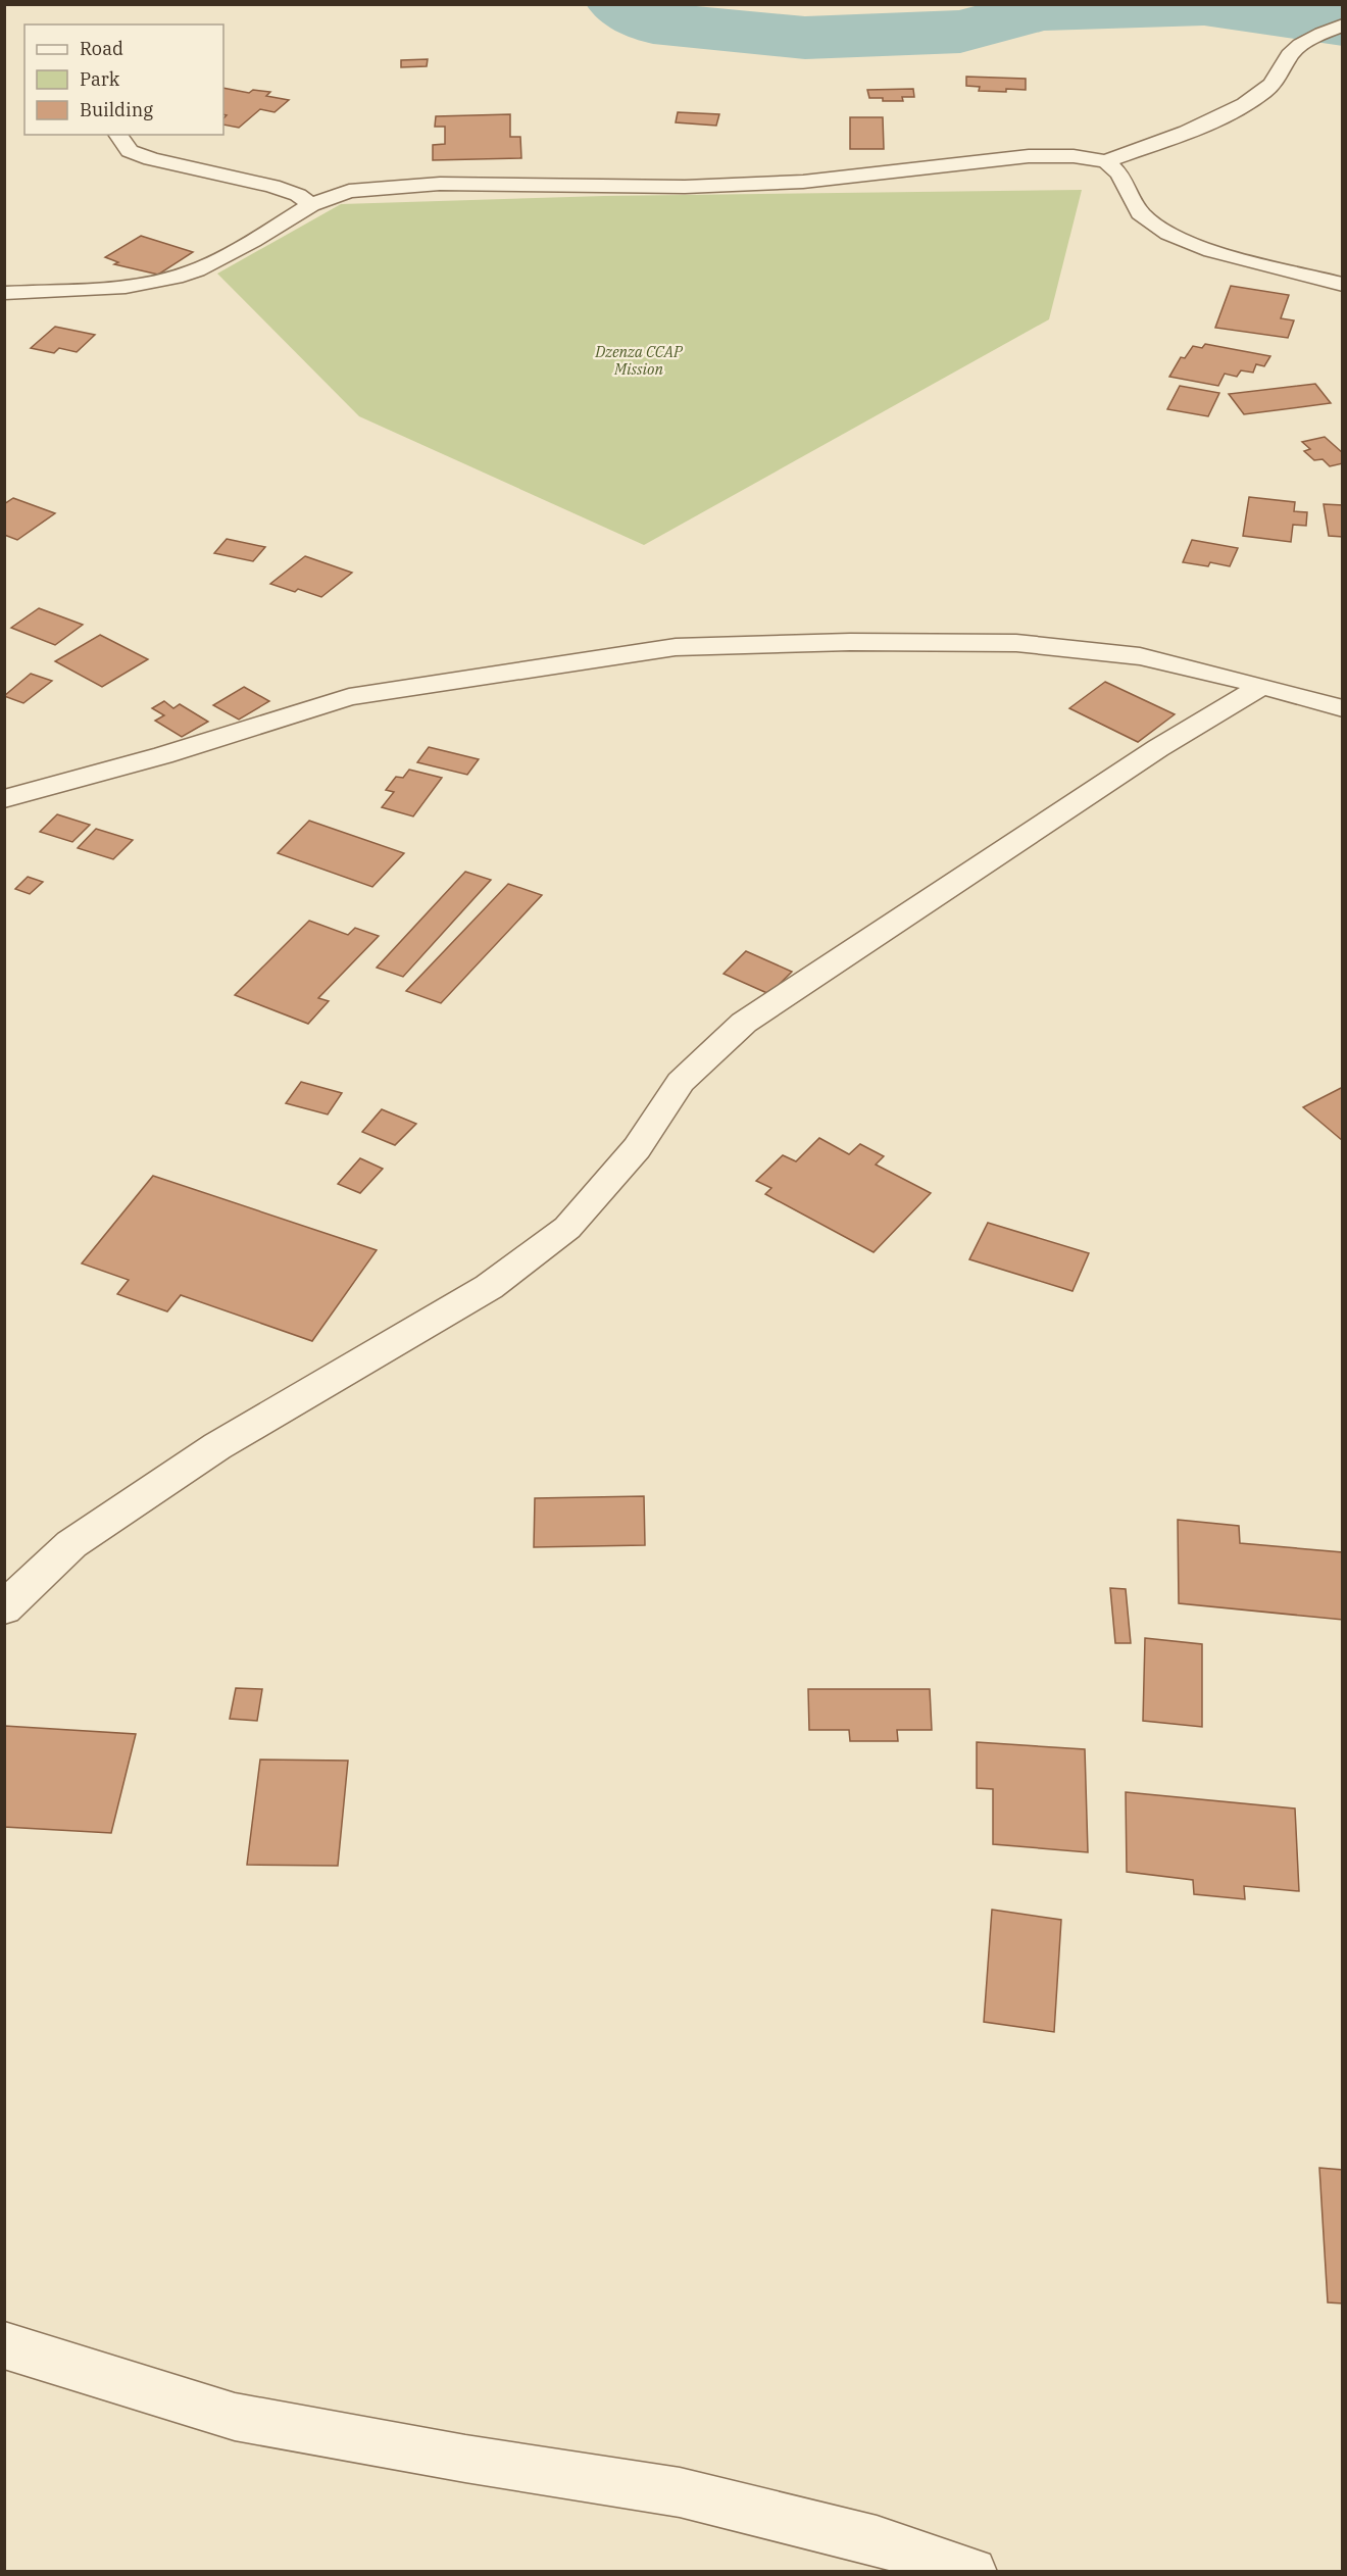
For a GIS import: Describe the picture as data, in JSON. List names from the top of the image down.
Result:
{
  "parks": ["Dzenza CCAP Mission"],
  "legend": ["Road", "Park", "Building"]
}
